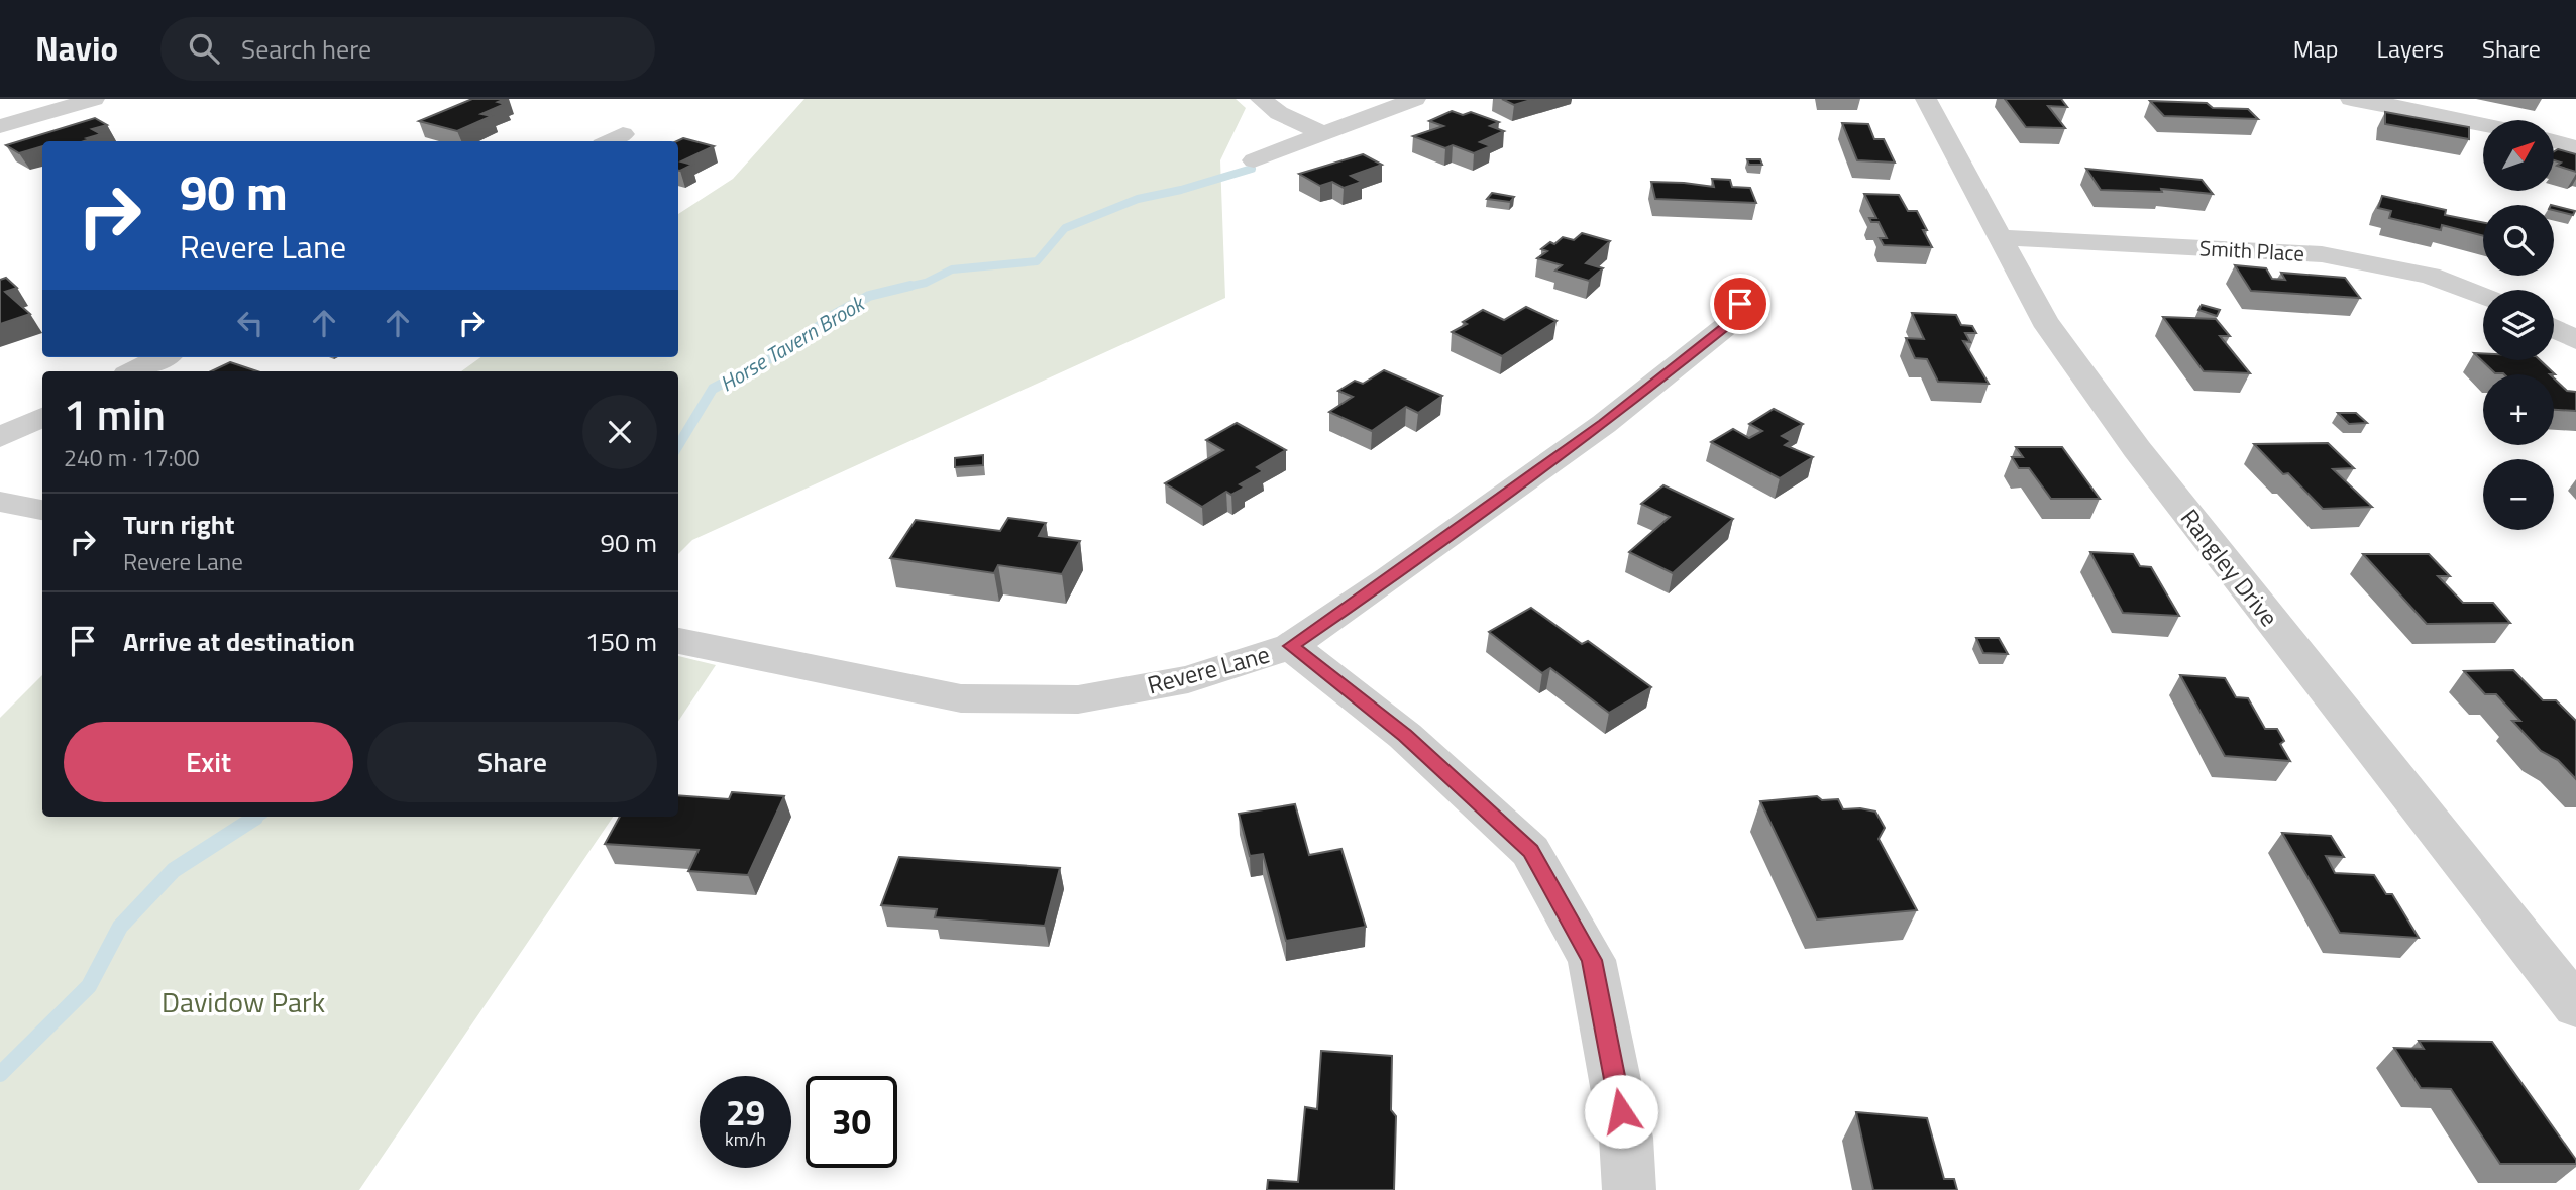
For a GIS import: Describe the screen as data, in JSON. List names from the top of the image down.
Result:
{
  "streets": {
    "street": ["Smith Place", "Rangley Drive", "Revere Lane"]
  },
  "crossings": [
    ["Smith Place", "Rangley Drive"]
  ],
  "water": ["Horse Tavern Brook"],
  "parks": ["Davidow Park"],
  "north": "top right",
  "page": {
    "header": "Navio",
    "search": "Search here",
    "nav": ["Map", "Layers", "Share"],
    "map_buttons": ["+", "−"],
    "turn": ["90 m", "Revere Lane"],
    "heading": ["1 min", "240 m · 17:00"],
    "list": [
      {
        "name": "Turn right",
        "note": "Revere Lane",
        "value": "90 m"
      },
      {
        "name": "Arrive at destination",
        "value": "150 m"
      }
    ],
    "buttons": ["Exit", "Share"],
    "speed": "29 km/h",
    "limit": "30"
  }
}
